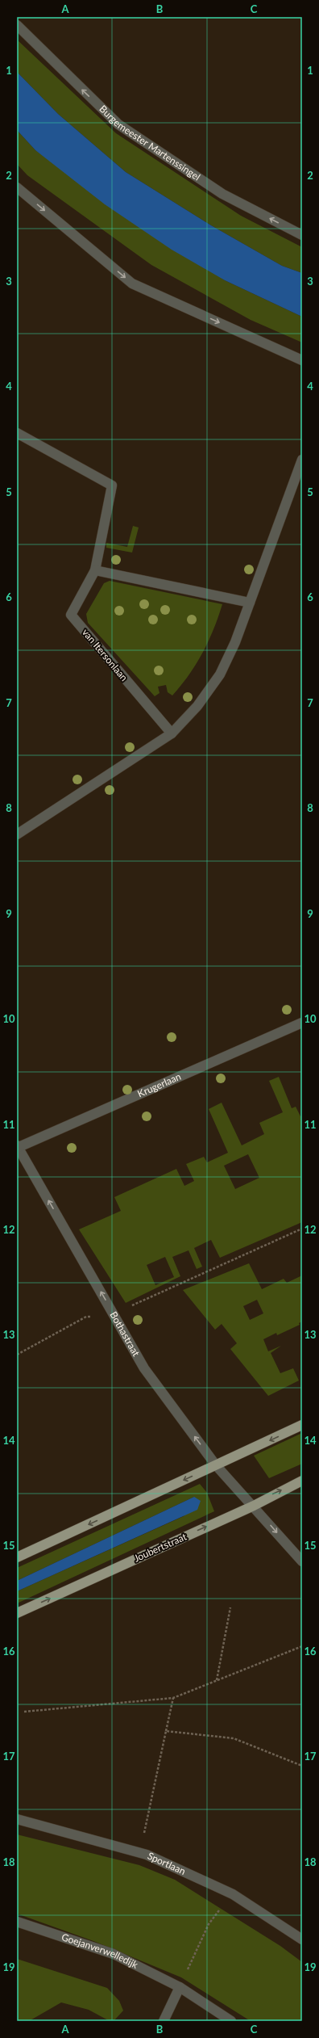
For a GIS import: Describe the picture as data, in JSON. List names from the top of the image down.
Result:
{
  "streets": {
    "main road": ["Joubertstraat"],
    "street": [
      "Burgemeester Martenssingel",
      "van Itersonlaan",
      "Krugerlaan",
      "Bothastraat",
      "Sportlaan",
      "Goejanverwelledijk"
    ]
  },
  "crossings": [
    ["Krugerlaan", "Bothastraat"],
    ["Bothastraat", "Joubertstraat"]
  ],
  "one_way": ["Burgemeester Martenssingel"],
  "grid": {
    "columns": ["A", "B", "C"],
    "rows": [
      "1",
      "2",
      "3",
      "4",
      "5",
      "6",
      "7",
      "8",
      "9",
      "10",
      "11",
      "12",
      "13",
      "14",
      "15",
      "16",
      "17",
      "18",
      "19"
    ]
  }
}
